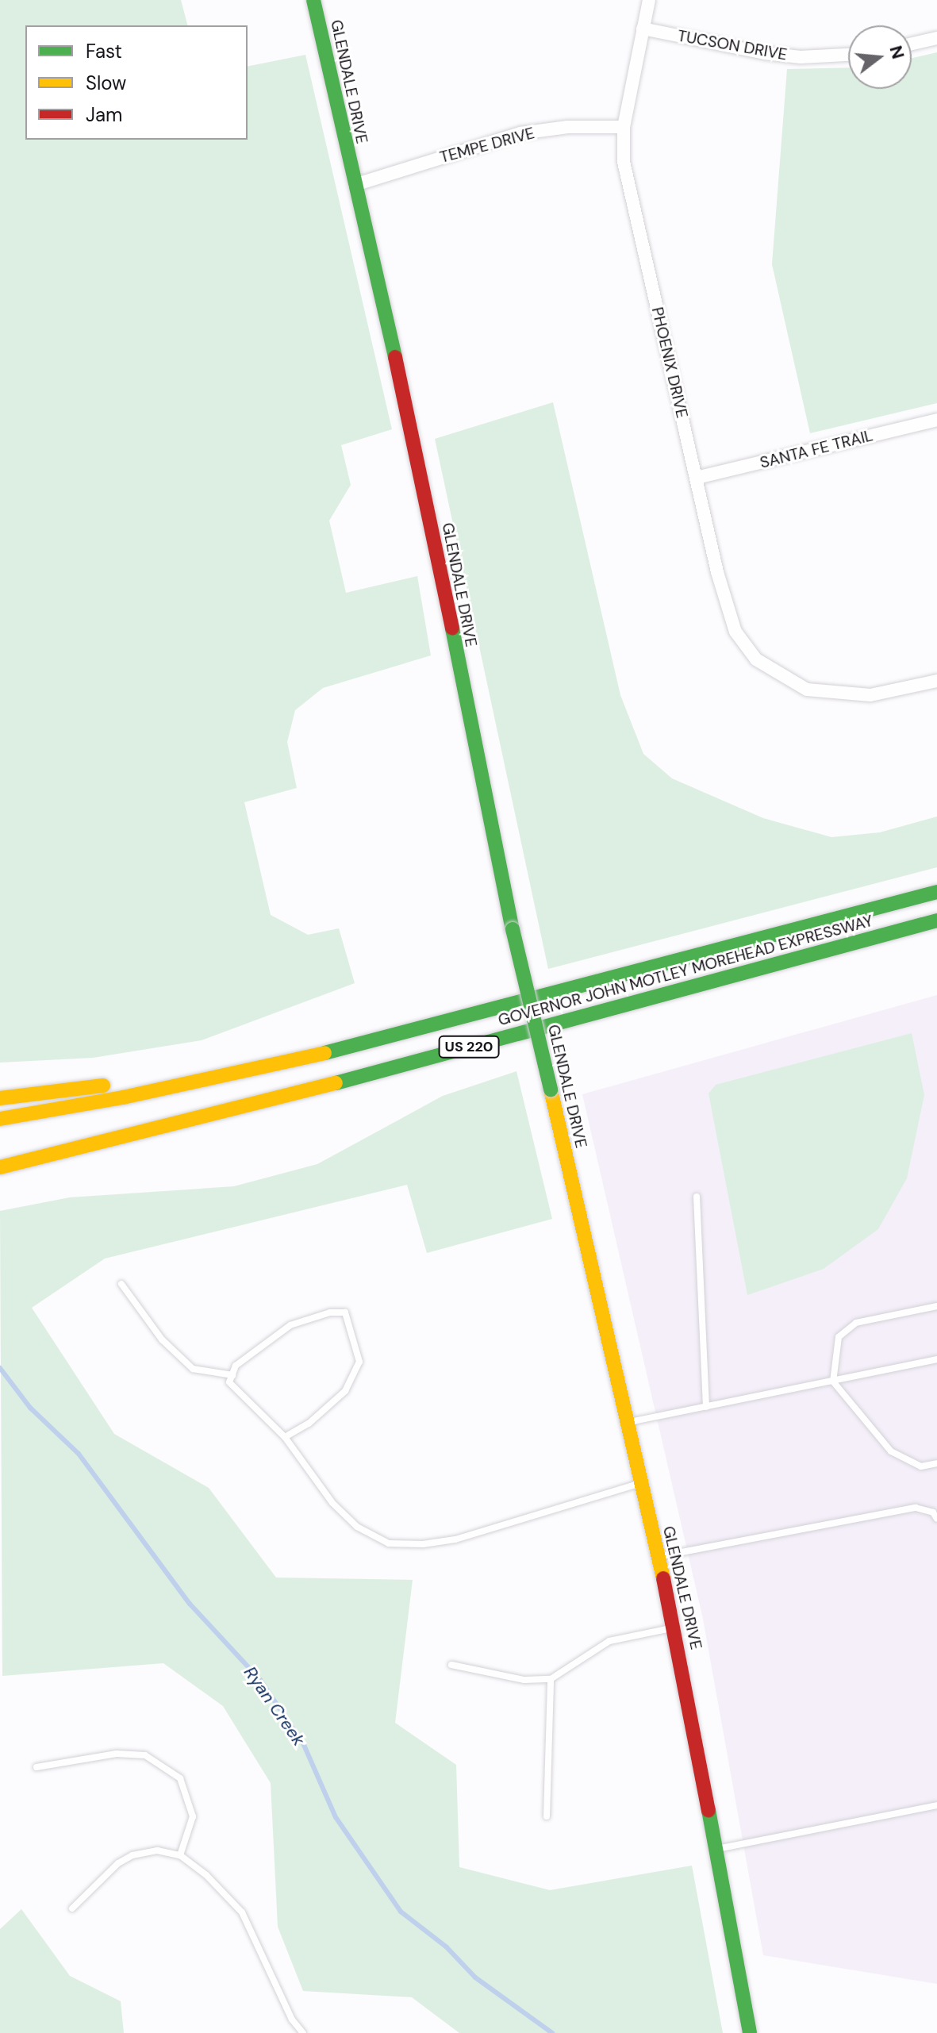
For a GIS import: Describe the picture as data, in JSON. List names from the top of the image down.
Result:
{
  "streets": {
    "main road": ["GLENDALE DRIVE", "GOVERNOR JOHN MOTLEY MOREHEAD EXPRESSWAY", "US 220"],
    "street": [
      "TUCSON DRIVE",
      "TEMPE DRIVE",
      "PHOENIX DRIVE",
      "SANTA FE TRAIL"
    ]
  },
  "crossings": [
    ["TUCSON DRIVE", "PHOENIX DRIVE"],
    ["GLENDALE DRIVE", "TEMPE DRIVE"],
    ["TEMPE DRIVE", "PHOENIX DRIVE"],
    ["PHOENIX DRIVE", "SANTA FE TRAIL"]
  ],
  "water": ["Ryan Creek"],
  "legend": ["Fast", "Slow", "Jam"],
  "north": "right"
}
